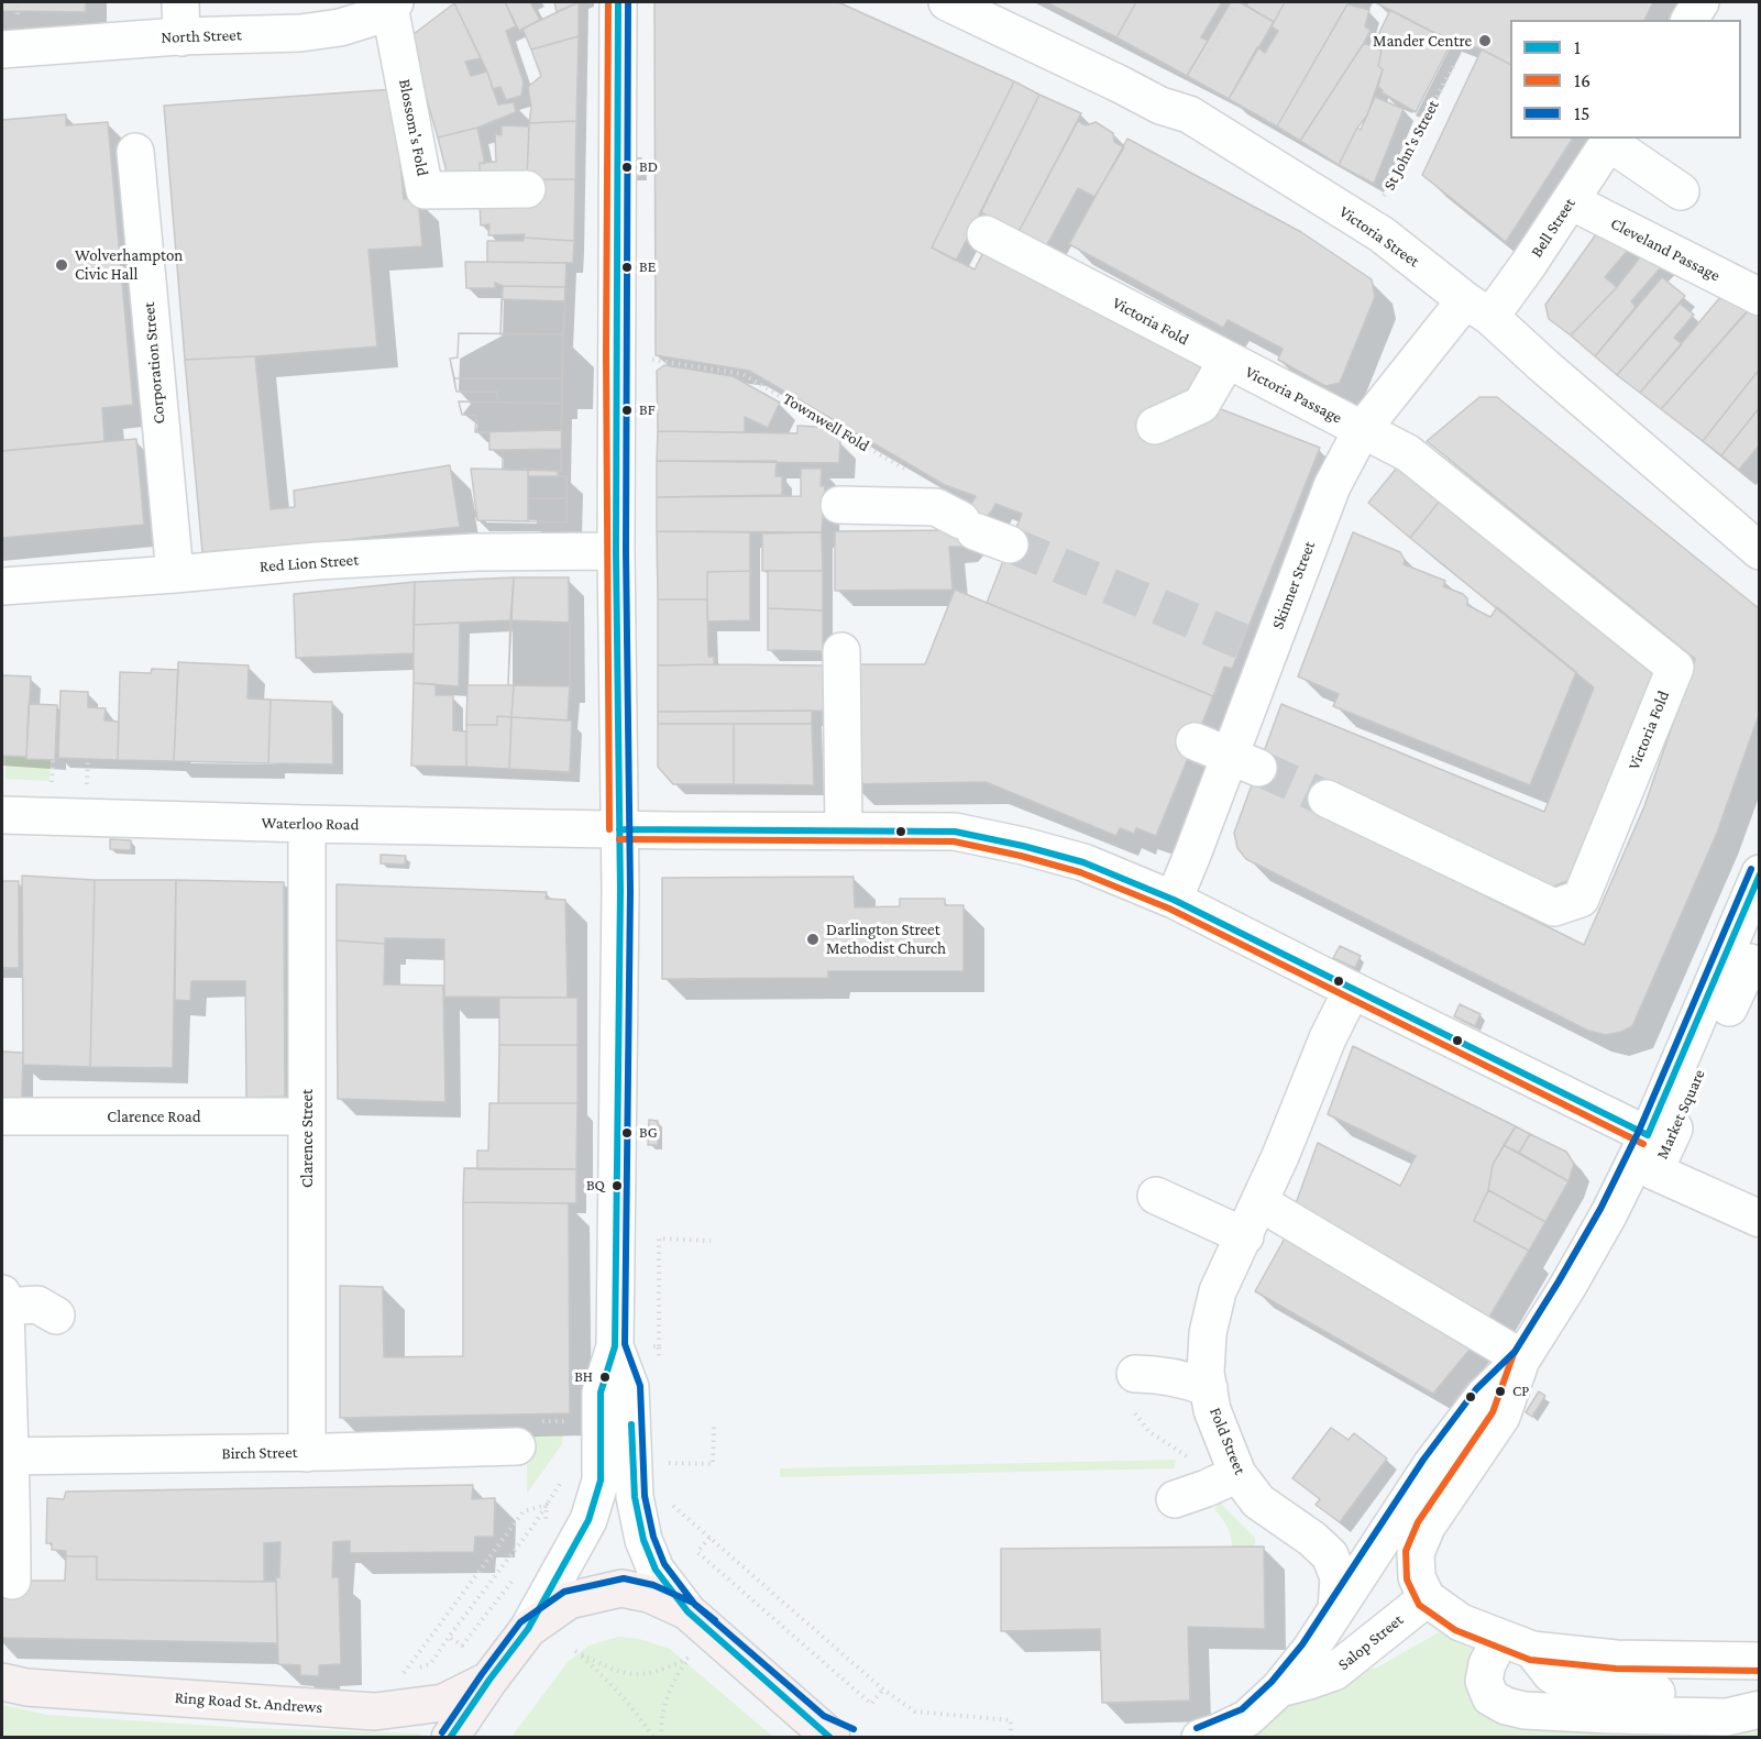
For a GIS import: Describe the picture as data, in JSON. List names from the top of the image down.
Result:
{
  "streets": {
    "highway": ["Ring Road St. Andrews"],
    "street": [
      "North Street",
      "Blossom's Fold",
      "Bell Street",
      "Victoria Street",
      "Cleveland Passage",
      "Victoria Fold",
      "Corporation Street",
      "Victoria Passage",
      "Red Lion Street",
      "Skinner Street",
      "Waterloo Road",
      "Market Square",
      "Clarence Road",
      "Clarence Street",
      "Fold Street",
      "Birch Street",
      "Salop Street"
    ],
    "path": ["St John's Street", "Townwell Fold"]
  },
  "crossings": [
    ["North Street", "Blossom's Fold"],
    ["St John's Street", "Victoria Street"],
    ["Bell Street", "Victoria Street"],
    ["Bell Street", "Cleveland Passage"],
    ["Bell Street", "Skinner Street"],
    ["Victoria Street", "Skinner Street"],
    ["Victoria Fold", "Victoria Passage"],
    ["Victoria Fold", "Skinner Street"],
    ["Corporation Street", "Red Lion Street"],
    ["Victoria Passage", "Skinner Street"],
    ["Skinner Street", "Waterloo Road"],
    ["Waterloo Road", "Clarence Street"],
    ["Waterloo Road", "Fold Street"],
    ["Waterloo Road", "Salop Street"],
    ["Clarence Road", "Clarence Street"],
    ["Clarence Street", "Birch Street"],
    ["Fold Street", "Salop Street"]
  ],
  "places": [
    "Mander Centre",
    "BD",
    "Wolverhampton Civic Hall",
    "BE",
    "BF",
    "Darlington Street Methodist Church",
    "BG",
    "BQ",
    "BH",
    "CP"
  ],
  "lines": ["transit line 1", "transit line 16", "transit line 15"],
  "legend": ["1", "16", "15"]
}
